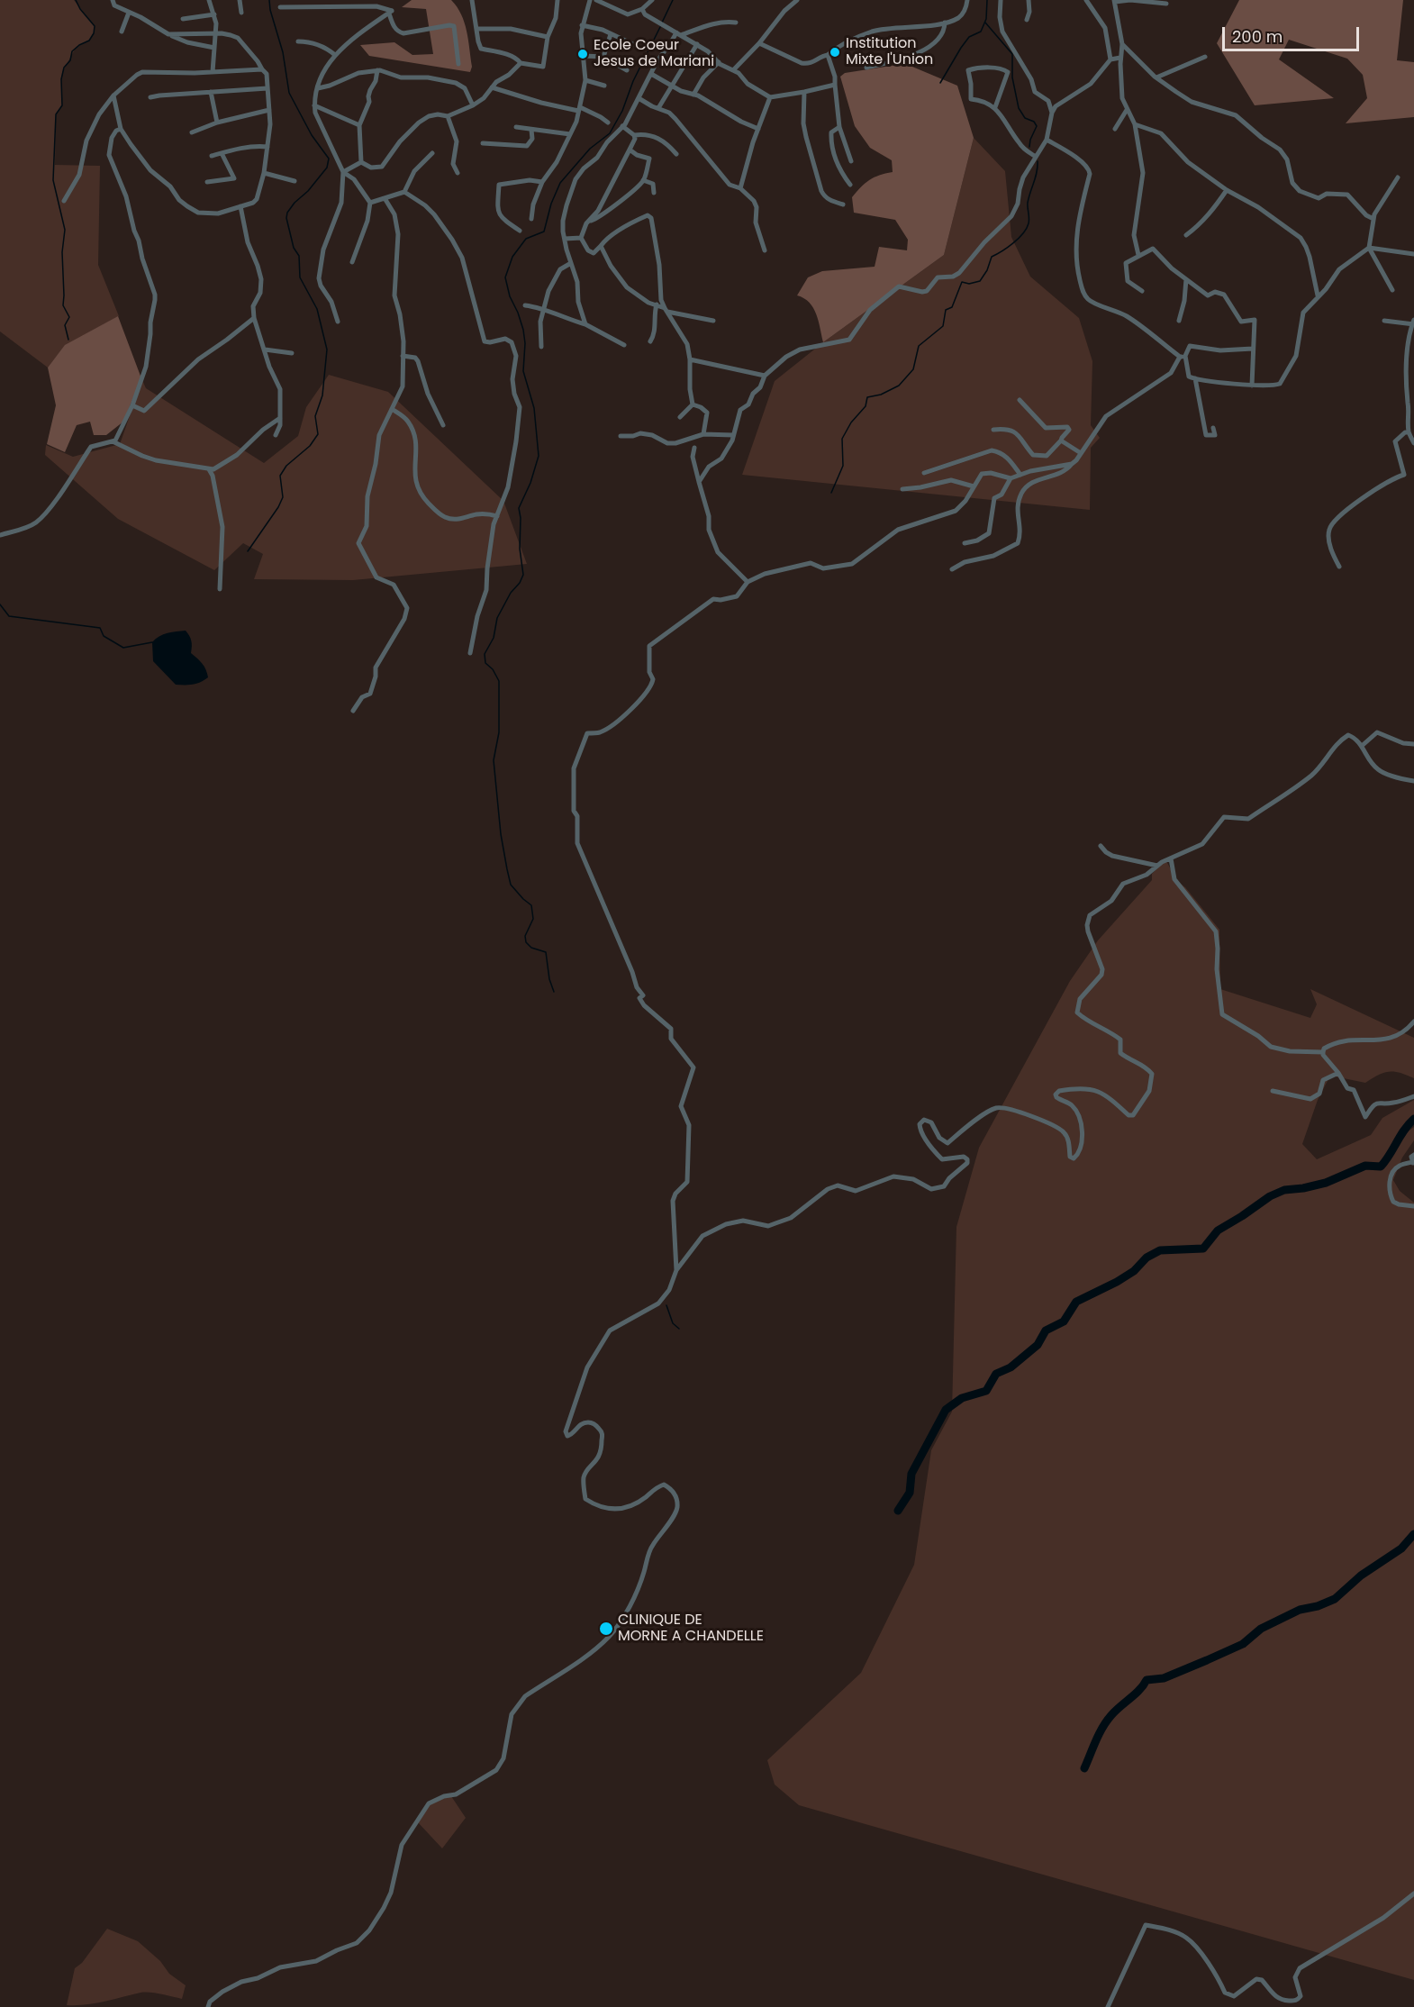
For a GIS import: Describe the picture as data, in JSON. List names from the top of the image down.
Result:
{
  "places": ["Institution Mixte l'Union", "Ecole Coeur Jesus de Mariani", "CLINIQUE DE MORNE A CHANDELLE"],
  "scale_bar": "200 m"
}
